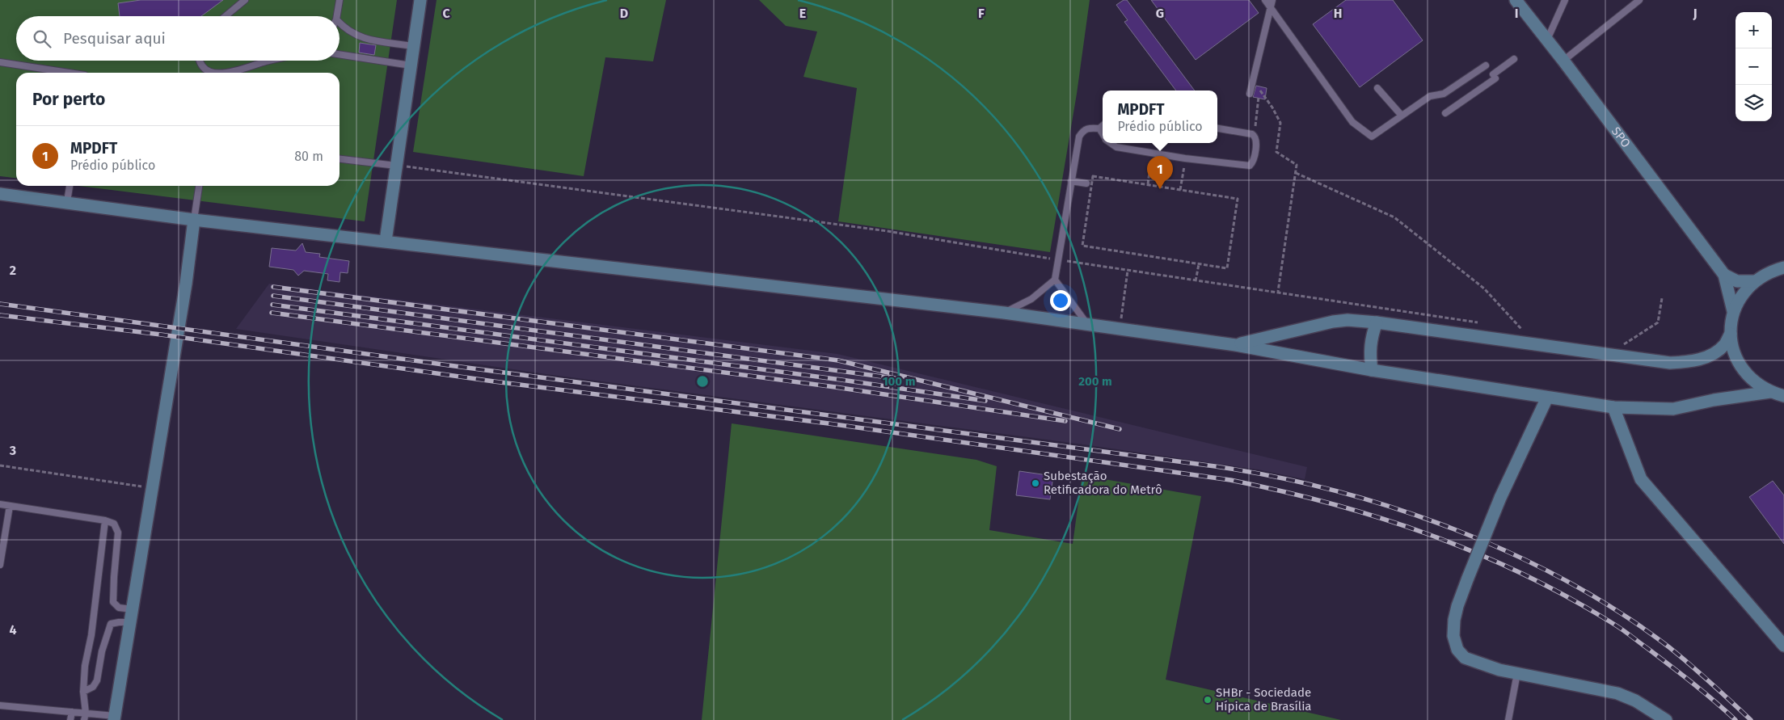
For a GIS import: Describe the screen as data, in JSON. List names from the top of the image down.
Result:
{
  "streets": {
    "street": ["SPO"]
  },
  "places": ["Subestação Retificadora do Metrô", "SHBr - Sociedade Hípica de Brasília"],
  "page": {
    "map_buttons": ["+", "−"],
    "search": "Pesquisar aqui",
    "heading": "Por perto",
    "popup": ["MPDFT", "Prédio público"],
    "list": [
      {
        "mark": "1",
        "name": "MPDFT",
        "note": "Prédio público",
        "value": "80 m"
      }
    ],
    "pins": "1"
  },
  "grid": {
    "columns": [
      "C",
      "D",
      "E",
      "F",
      "G",
      "H",
      "I",
      "J"
    ],
    "rows": ["2", "3", "4"]
  },
  "rings": ["100 m", "200 m"]
}
